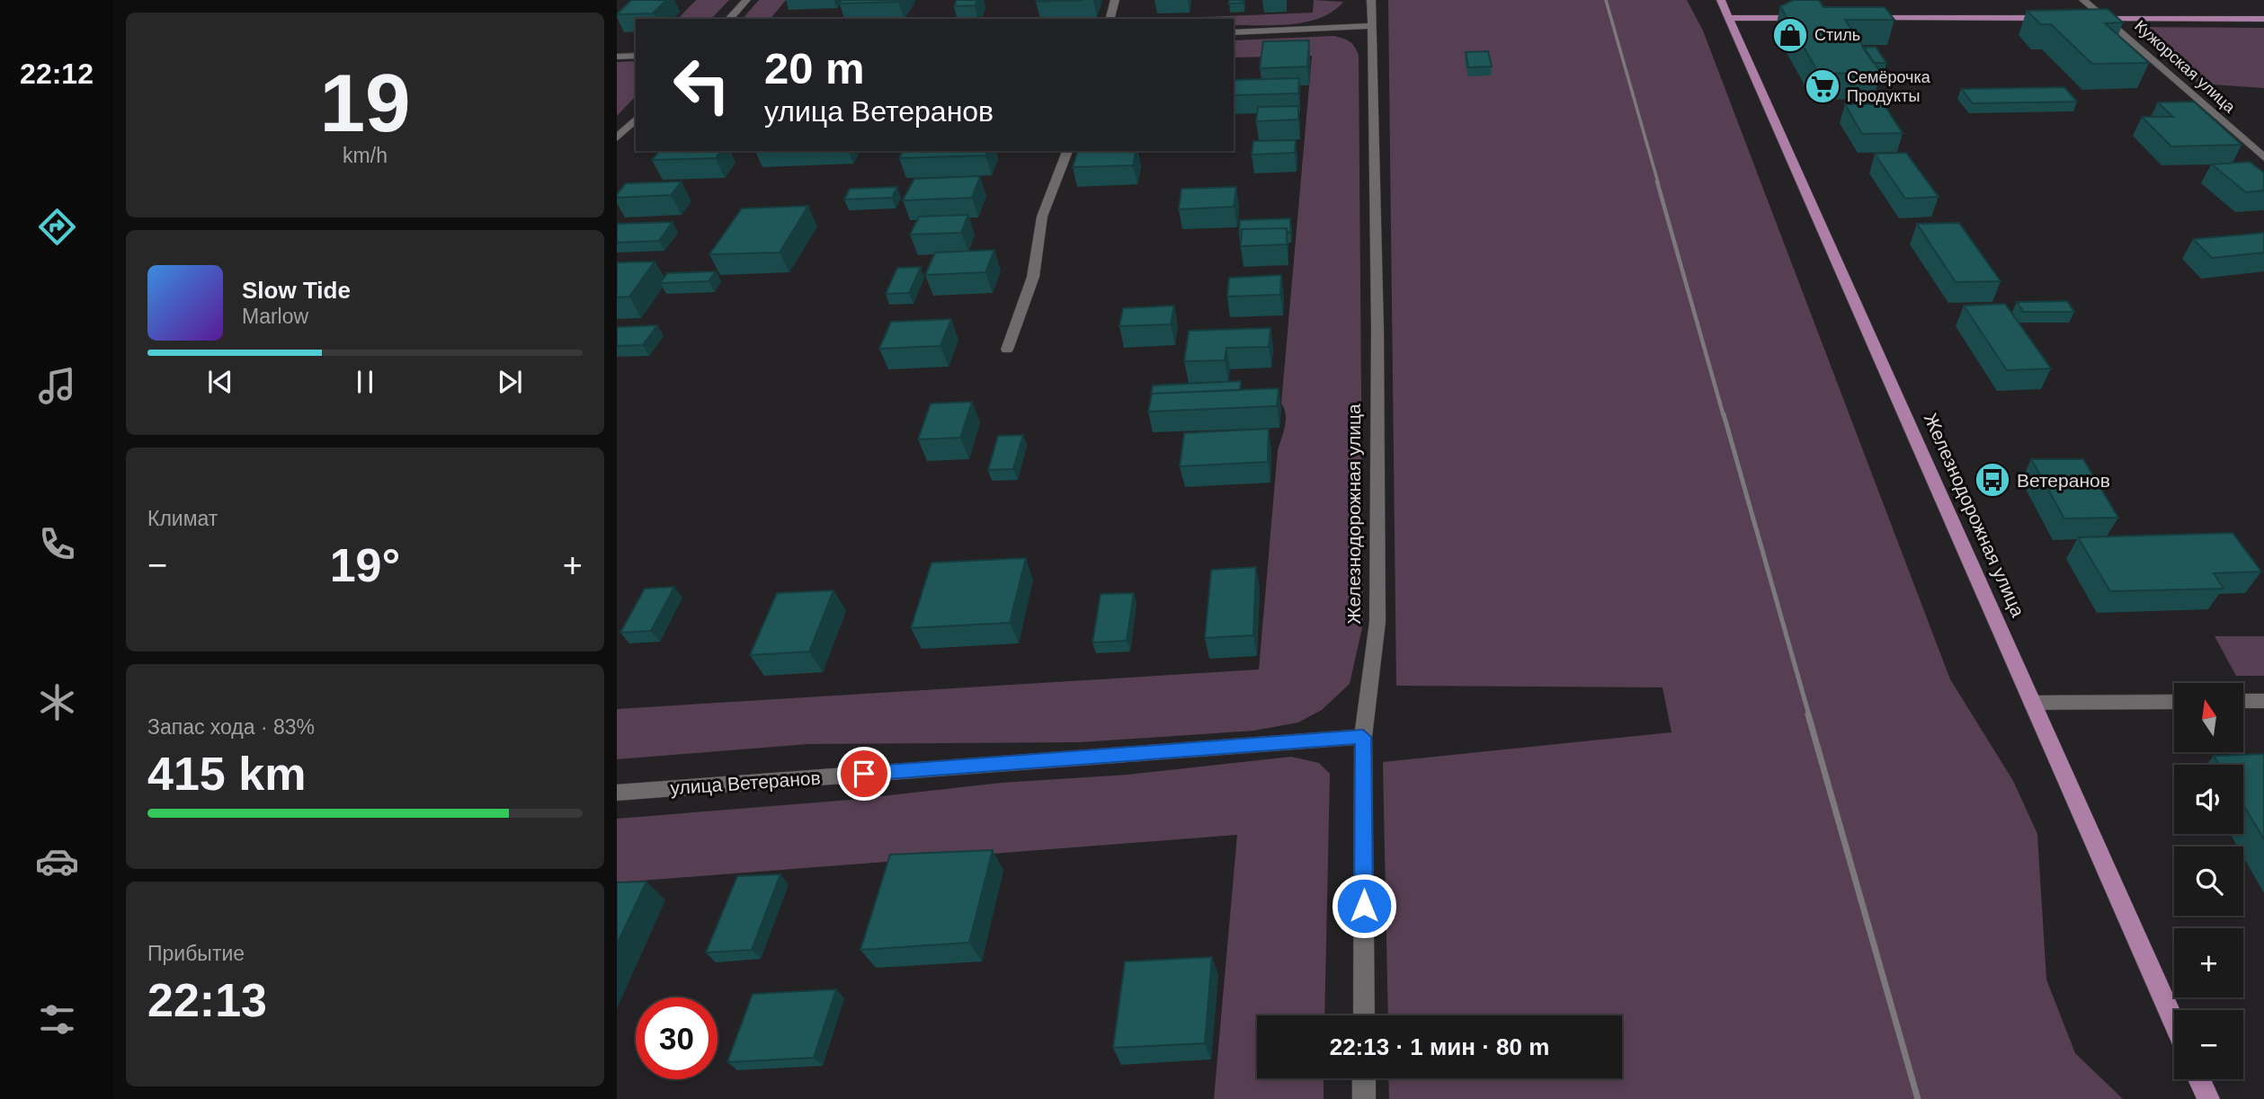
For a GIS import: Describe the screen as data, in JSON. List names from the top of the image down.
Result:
{
  "streets": {
    "main road": ["Железнодорожная улица"],
    "street": ["Кужорская улица", "улица Ветеранов"]
  },
  "crossings": [
    ["Железнодорожная улица", "улица Ветеранов"]
  ],
  "places": {
    "shop": ["Стиль"],
    "supermarket": ["Семёрочка Продукты"],
    "bus stop": ["Ветеранов"]
  },
  "north": "top",
  "page": {
    "tabs": "22:12",
    "tile": [
      ["19", "km/h"],
      "Климат",
      ["Запас хода · 83%", "415 km"],
      ["Прибытие", "22:13"]
    ],
    "turn": ["20 m", "улица Ветеранов"],
    "song": ["Slow Tide", "Marlow"],
    "heat": ["−", "19°", "+"],
    "map_buttons": ["+", "−"],
    "limit": "30",
    "trip": "22:13 · 1 мин · 80 m"
  }
}
